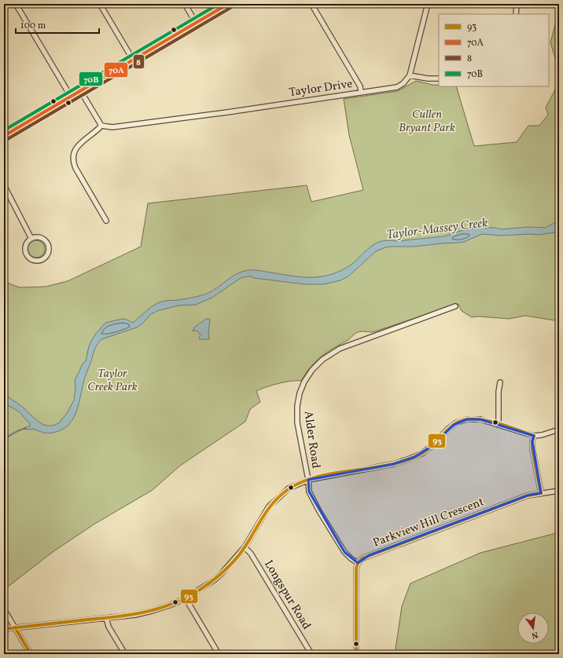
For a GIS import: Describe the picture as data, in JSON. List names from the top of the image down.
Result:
{
  "streets": {
    "street": [
      "Taylor Drive",
      "Alder Road",
      "Parkview Hill Crescent",
      "Longspur Road"
    ]
  },
  "crossings": [
    ["Alder Road", "Parkview Hill Crescent"]
  ],
  "water": ["Taylor-Massey Creek"],
  "parks": ["Cullen Bryant Park", "Taylor Creek Park"],
  "lines": [
    "transit line 70A",
    "transit line 70B",
    "transit line 8",
    "transit line 93"
  ],
  "legend": [
    "93",
    "70A",
    "8",
    "70B"
  ],
  "scale_bar": "100 m",
  "north": "bottom"
}
